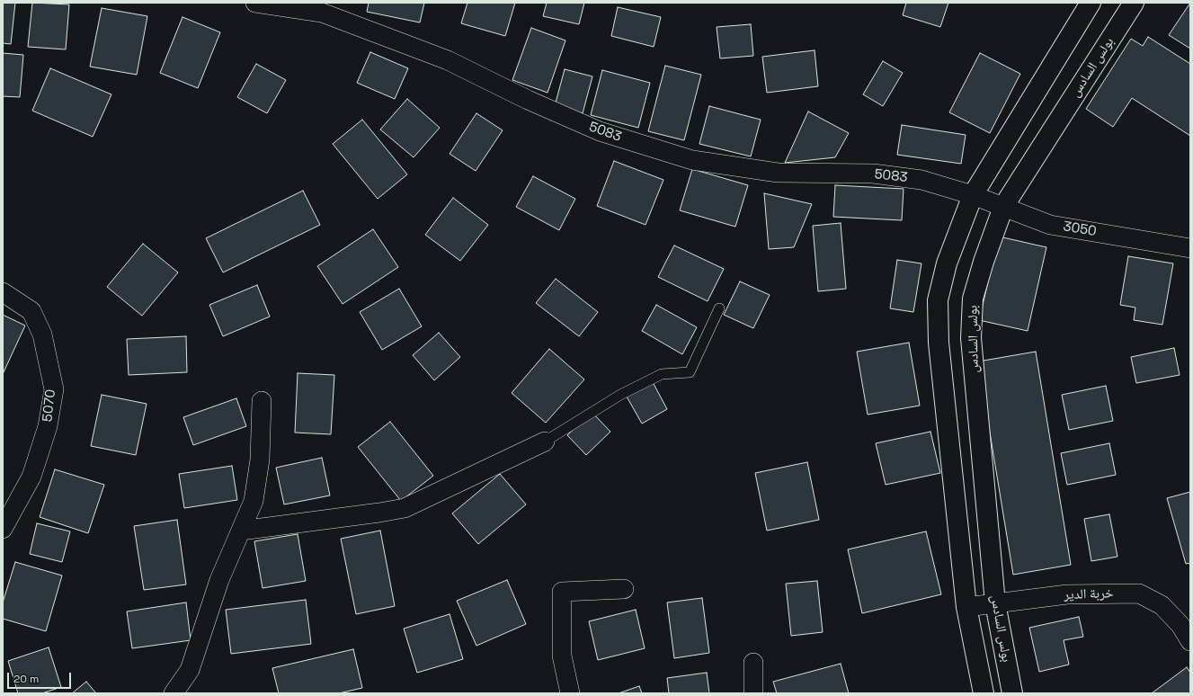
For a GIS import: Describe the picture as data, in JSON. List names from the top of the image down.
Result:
{
  "streets": {
    "street": [
      "بولس السادس",
      "5083",
      "3050",
      "5070",
      "خربة الدير"
    ]
  },
  "crossings": [
    ["بولس السادس", "3050"],
    ["بولس السادس", "خربة الدير"],
    ["5083", "3050"]
  ],
  "scale_bar": "20 m"
}
